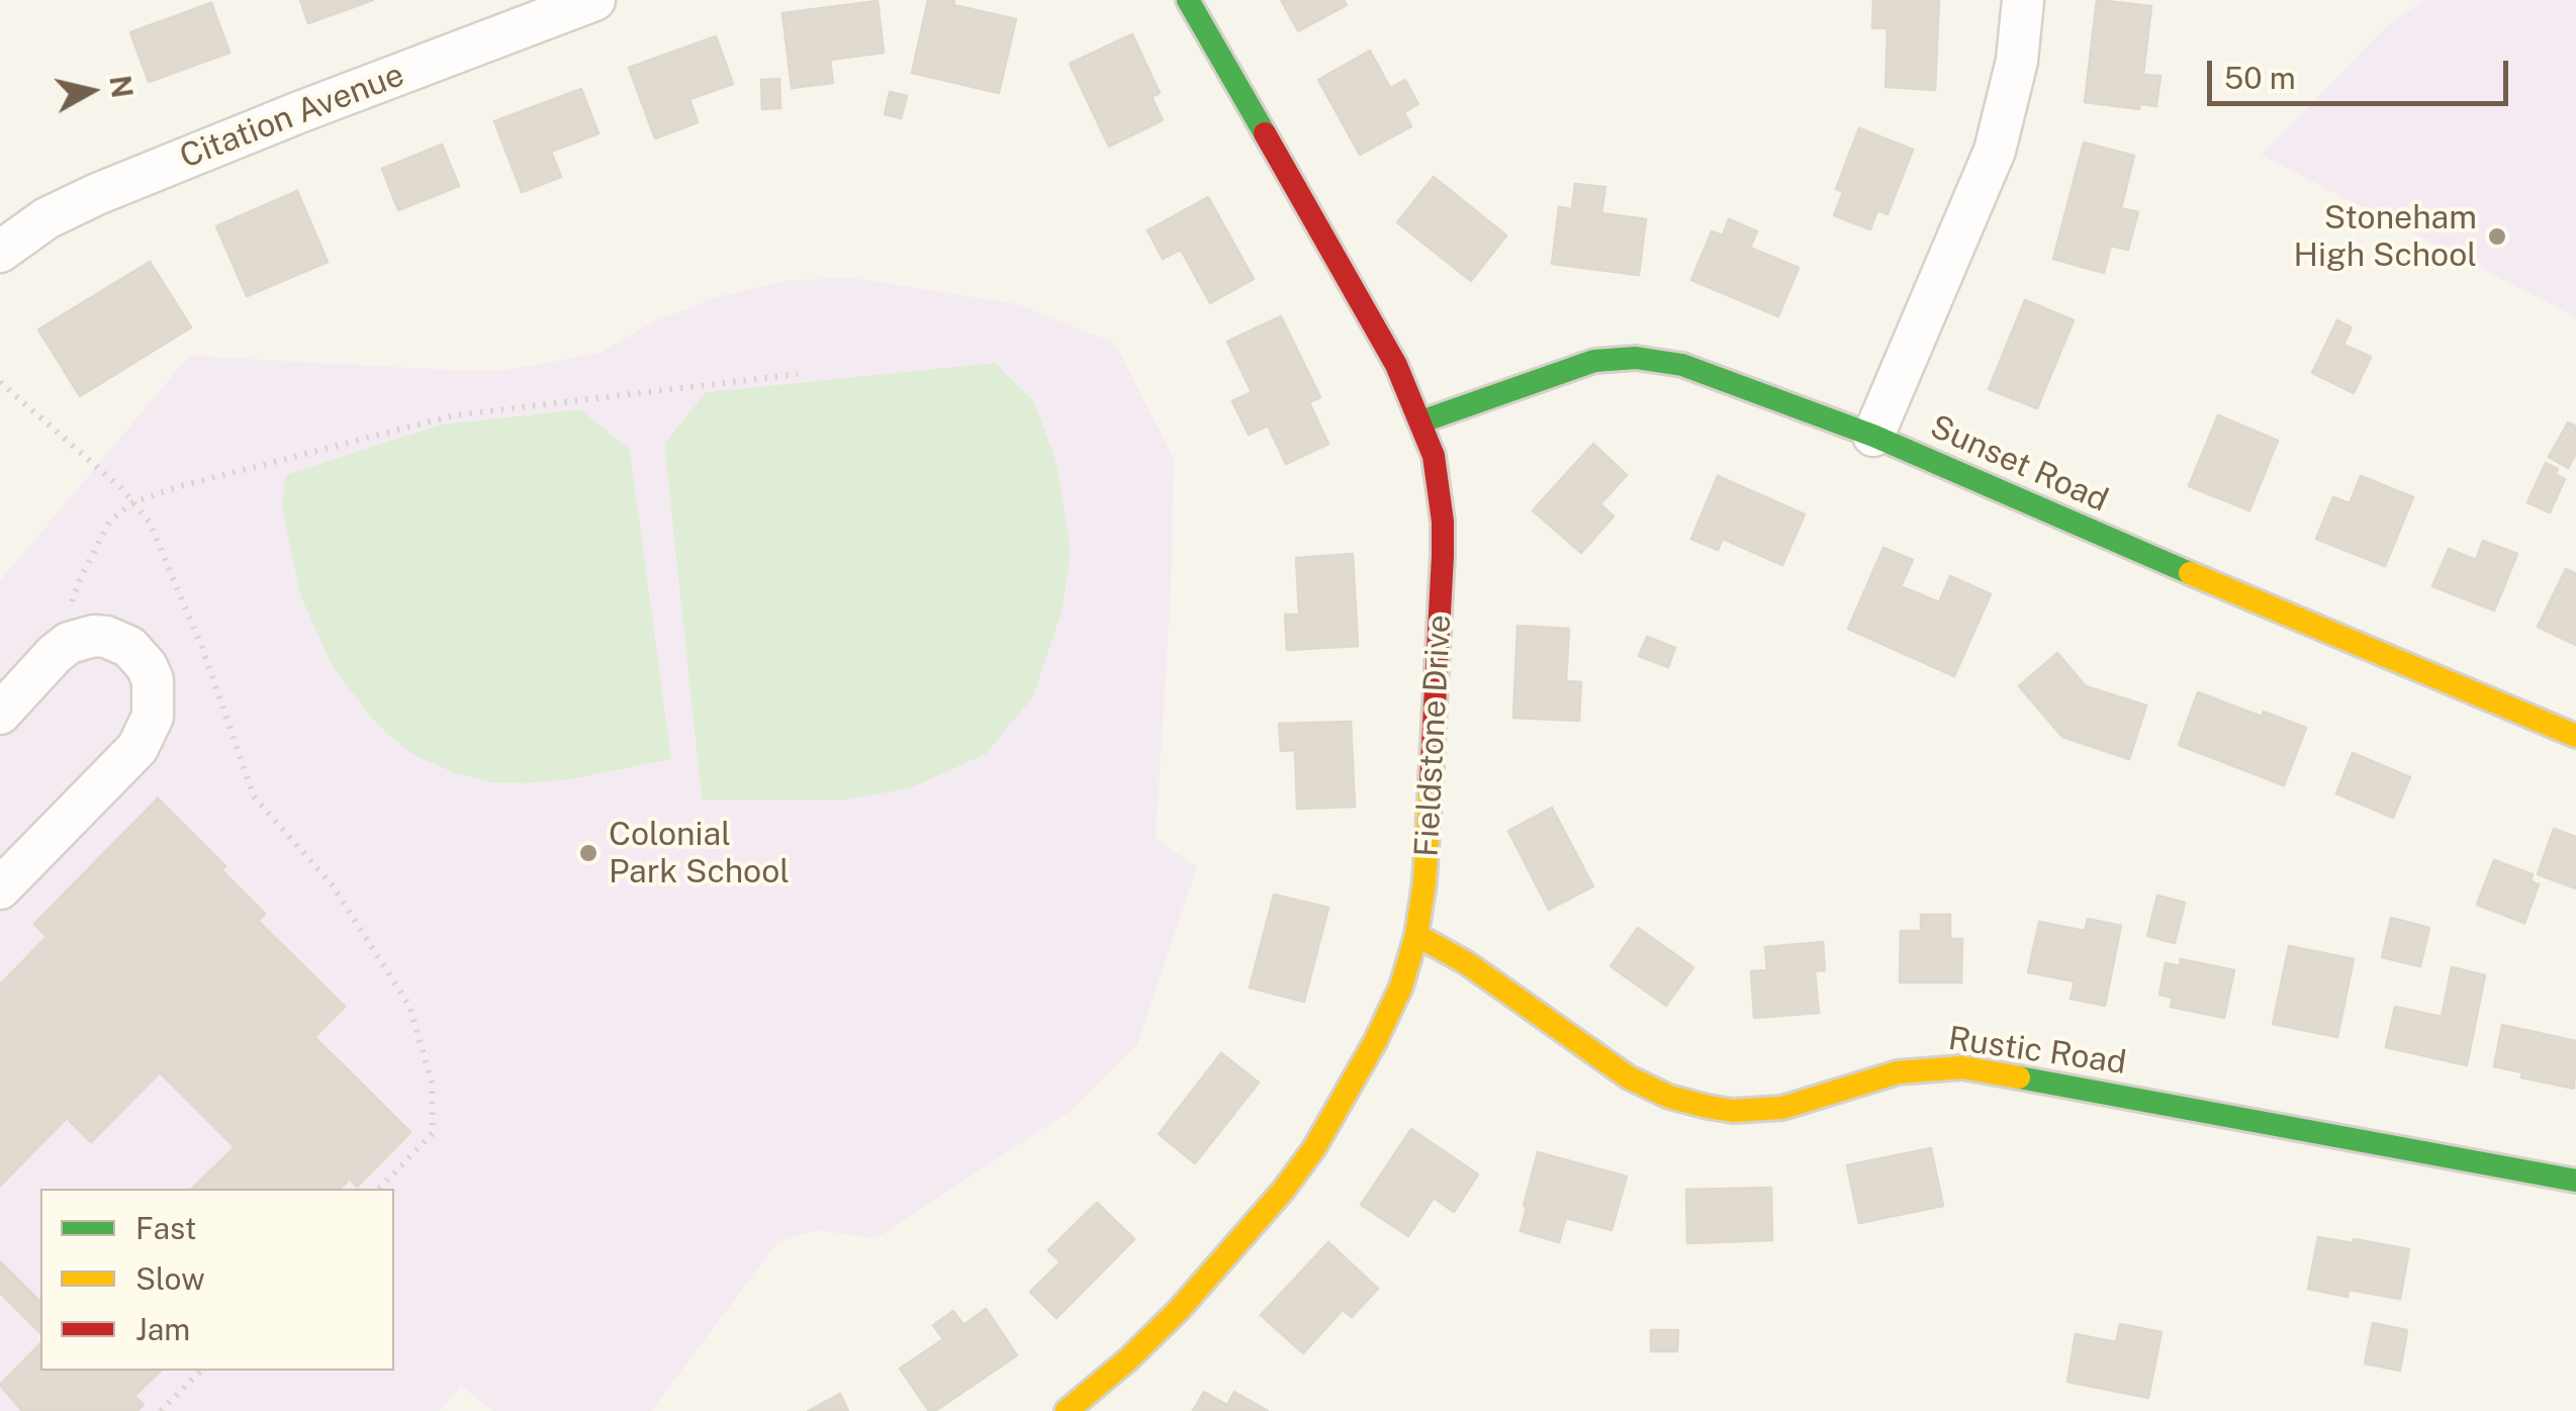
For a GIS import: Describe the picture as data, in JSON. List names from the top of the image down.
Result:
{
  "streets": {
    "street": [
      "Citation Avenue",
      "Sunset Road",
      "Fieldstone Drive",
      "Rustic Road"
    ]
  },
  "crossings": [
    ["Sunset Road", "Fieldstone Drive"],
    ["Fieldstone Drive", "Rustic Road"]
  ],
  "places": ["Stoneham High School", "Colonial Park School"],
  "legend": ["Fast", "Slow", "Jam"],
  "scale_bar": "50 m",
  "north": "right"
}
